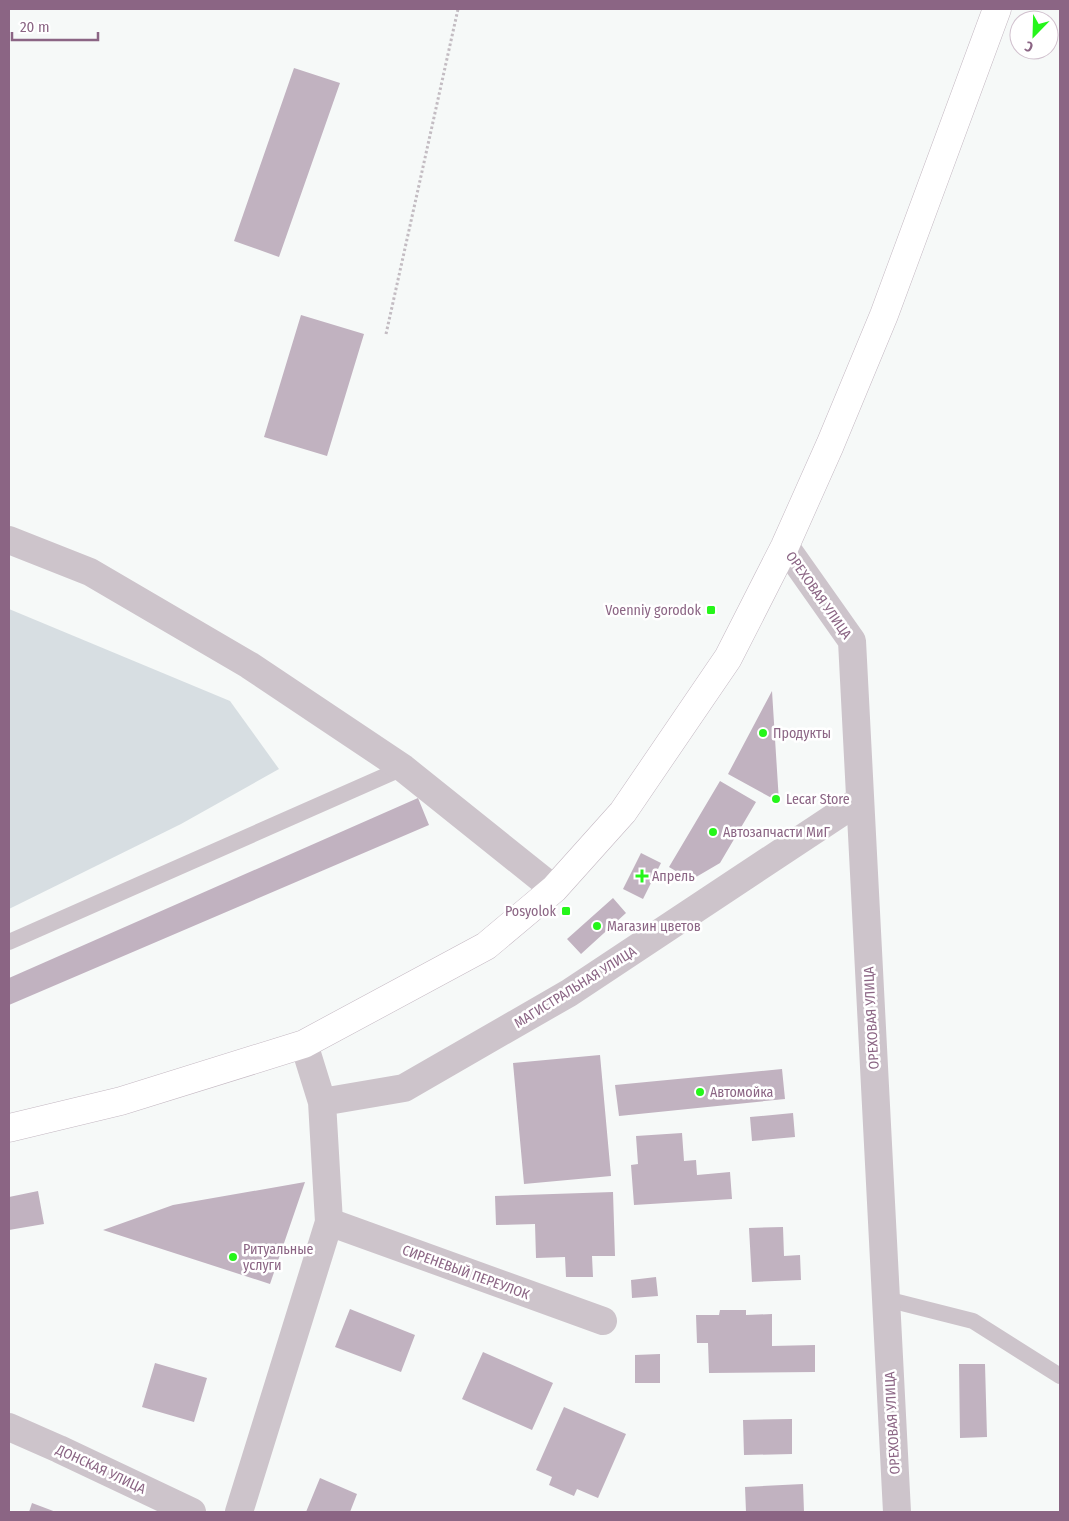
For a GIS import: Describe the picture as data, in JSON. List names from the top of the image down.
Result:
{
  "streets": {
    "street": [
      "ОРЕХОВАЯ УЛИЦА",
      "МАГИСТРАЛЬНАЯ УЛИЦА",
      "СИРЕНЕВЫЙ ПЕРЕУЛОК",
      "ДОНСКАЯ УЛИЦА"
    ]
  },
  "crossings": [
    ["ОРЕХОВАЯ УЛИЦА", "МАГИСТРАЛЬНАЯ УЛИЦА"]
  ],
  "places": {
    "transit": ["Voenniy gorodok", "Posyolok"],
    "other": [
      "Продукты",
      "Lecar Store",
      "Автозапчасти МиГ",
      "Магазин цветов",
      "Автомойка",
      "Ритуальные услуги"
    ],
    "health": ["Апрель"]
  },
  "scale_bar": "20 m",
  "north": "bottom left"
}
